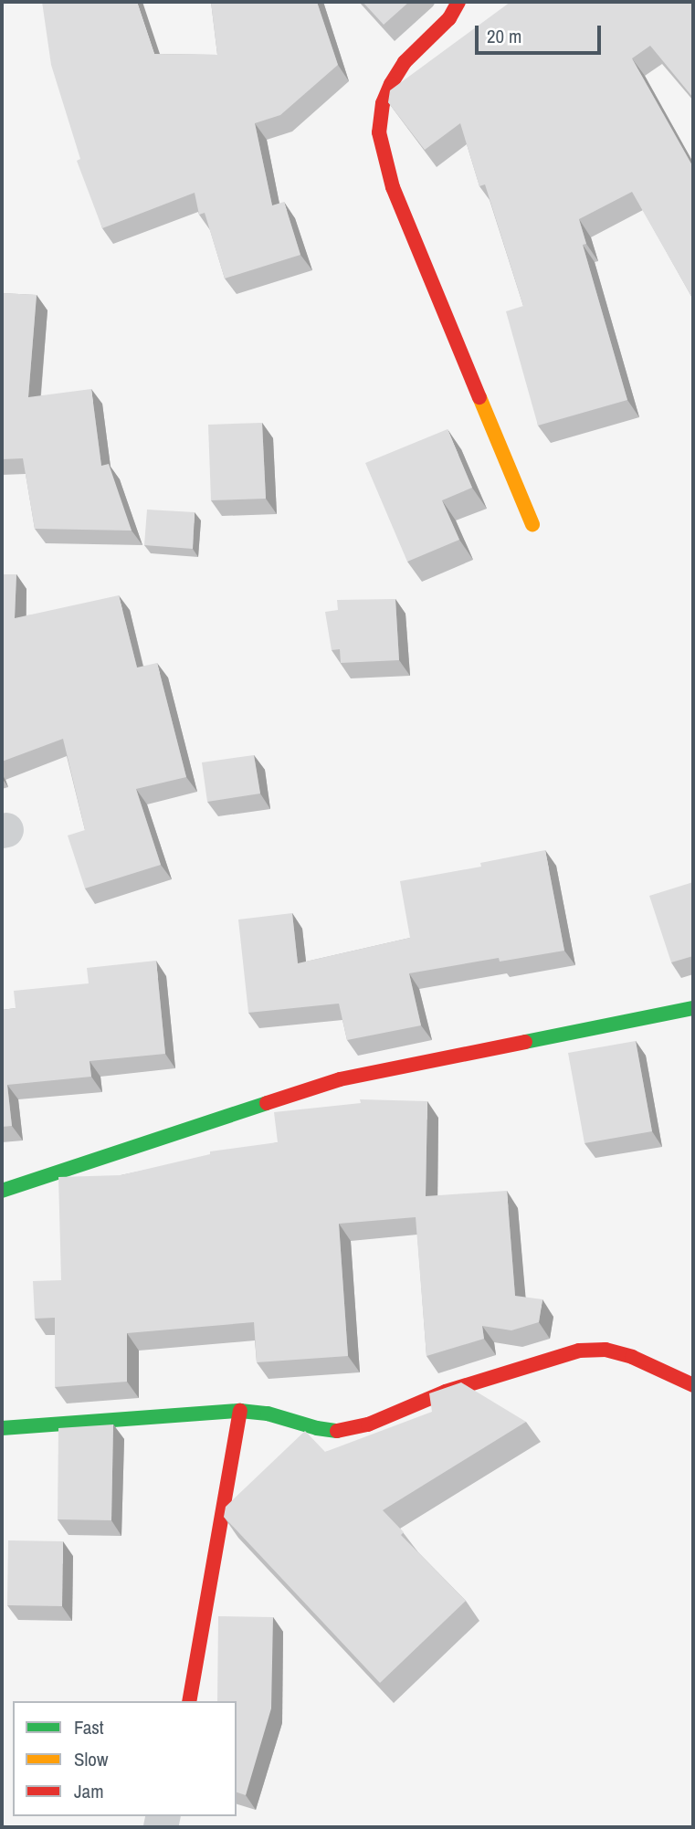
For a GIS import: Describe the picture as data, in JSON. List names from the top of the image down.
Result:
{
  "legend": ["Fast", "Slow", "Jam"],
  "scale_bar": "20 m"
}
